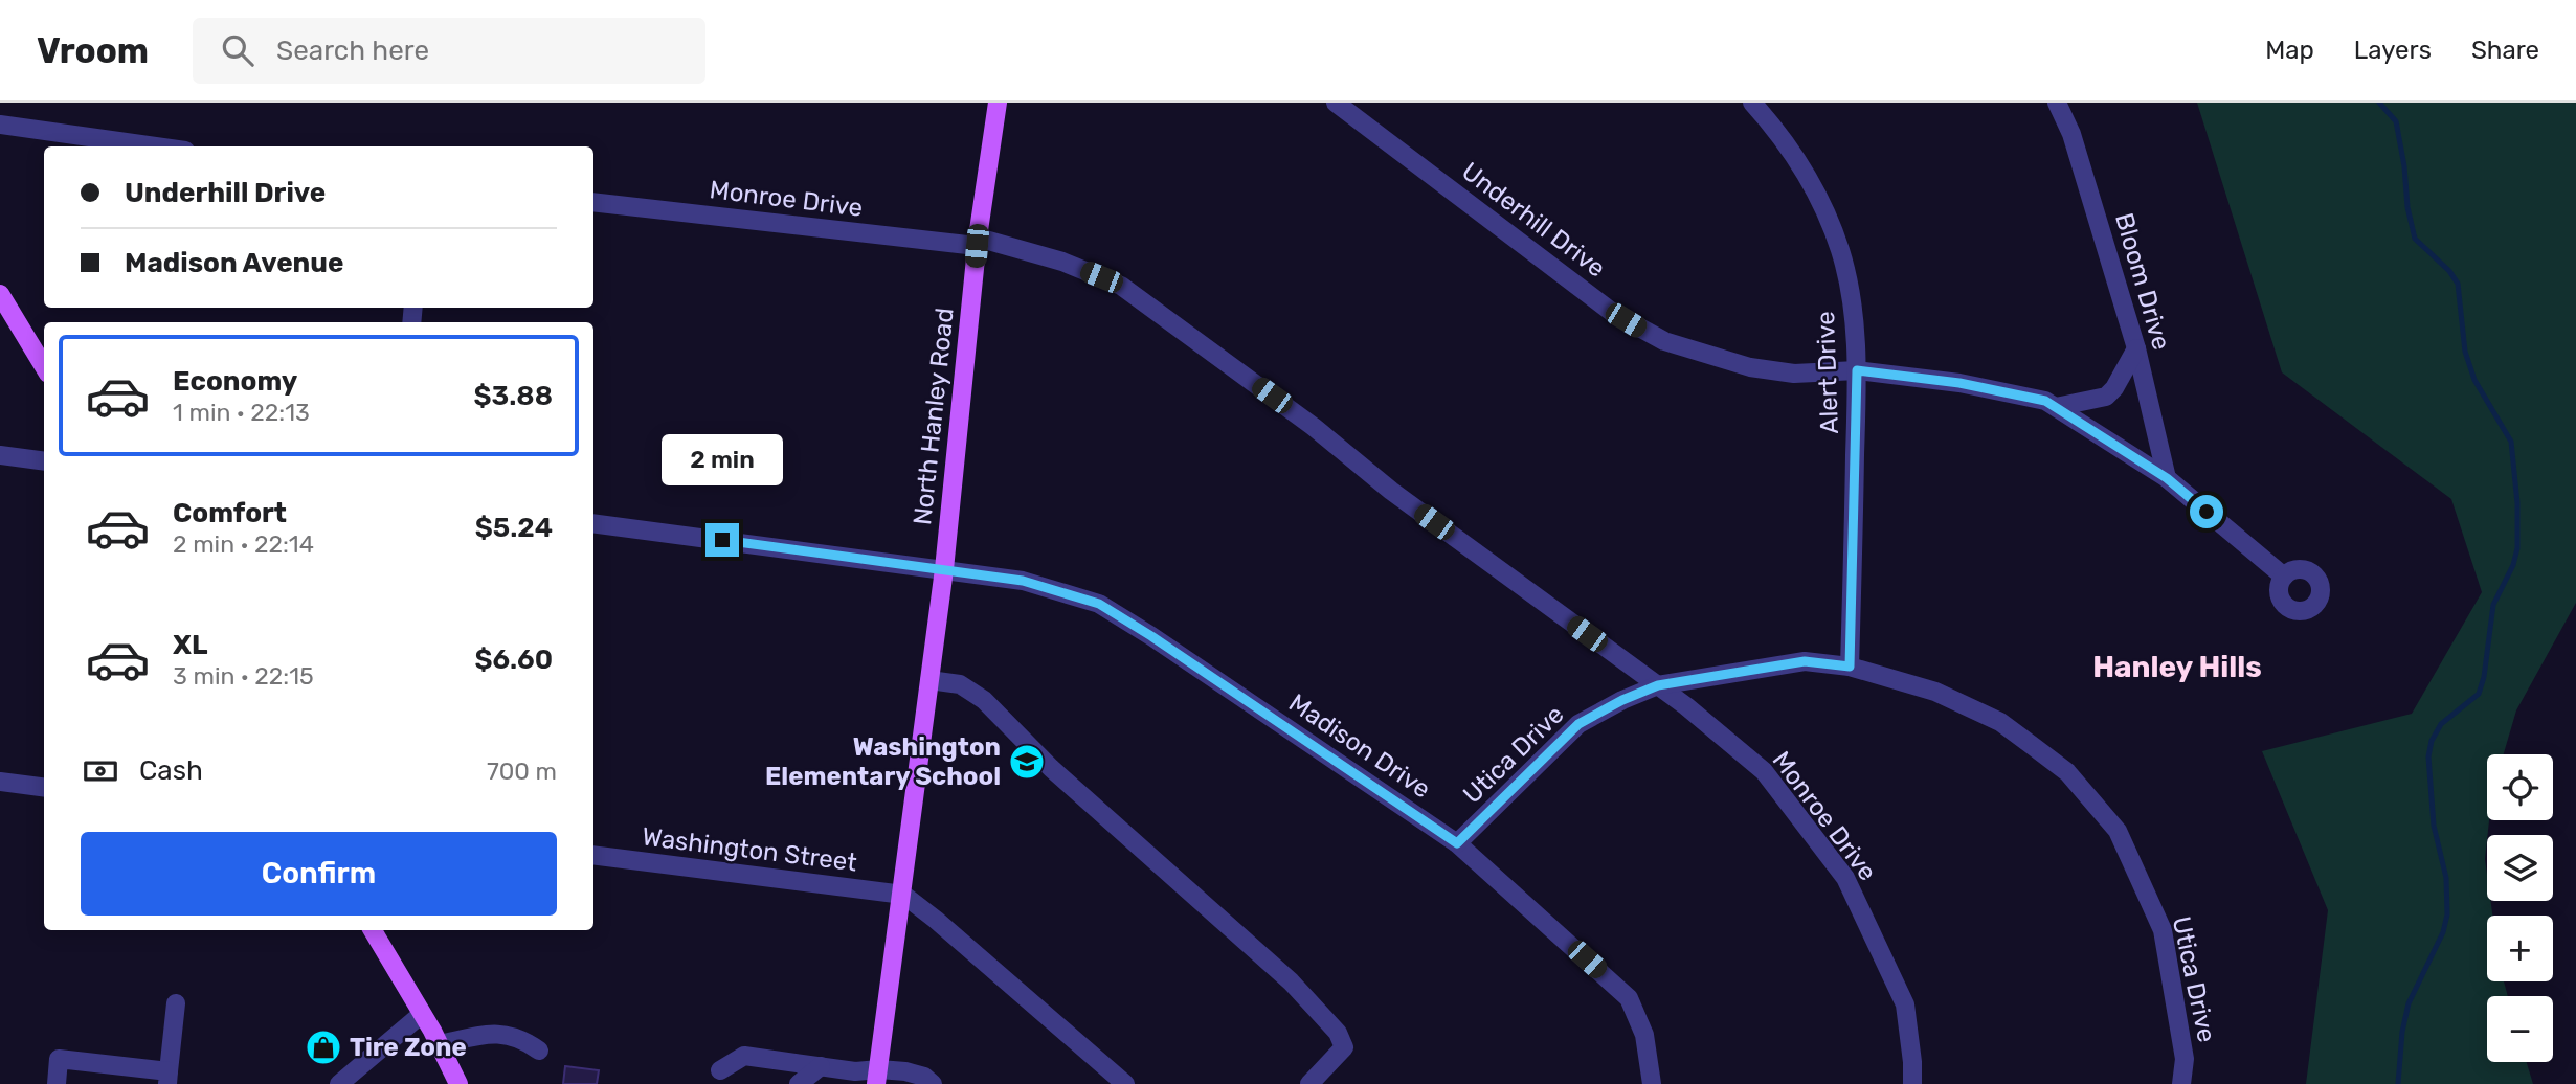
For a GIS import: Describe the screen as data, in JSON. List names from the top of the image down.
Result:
{
  "streets": {
    "main road": ["North Hanley Road"],
    "street": [
      "Monroe Drive",
      "Underhill Drive",
      "Bloom Drive",
      "Alert Drive",
      "Madison Drive",
      "Utica Drive",
      "Washington Street"
    ]
  },
  "crossings": [
    ["Monroe Drive", "North Hanley Road"],
    ["Monroe Drive", "Utica Drive"],
    ["Underhill Drive", "Bloom Drive"],
    ["Underhill Drive", "Alert Drive"],
    ["Alert Drive", "Utica Drive"],
    ["North Hanley Road", "Madison Drive"],
    ["North Hanley Road", "Washington Street"],
    ["Madison Drive", "Utica Drive"]
  ],
  "districts": ["Hanley Hills"],
  "places": {
    "school or university": ["Washington Elementary School"],
    "shop": ["Tire Zone"]
  },
  "page": {
    "header": "Vroom",
    "search": "Search here",
    "nav": ["Map", "Layers", "Share"],
    "banner": ["Underhill Drive", "Madison Avenue"],
    "list": [
      {
        "name": "Economy",
        "note": "1 min · 22:13",
        "value": "$3.88"
      },
      {
        "name": "Comfort",
        "note": "2 min · 22:14",
        "value": "$5.24"
      },
      {
        "name": "XL",
        "note": "3 min · 22:15",
        "value": "$6.60"
      }
    ],
    "bubble": "2 min",
    "pay": ["Cash", "700 m"],
    "map_buttons": ["+", "−"],
    "buttons": "Confirm"
  }
}
